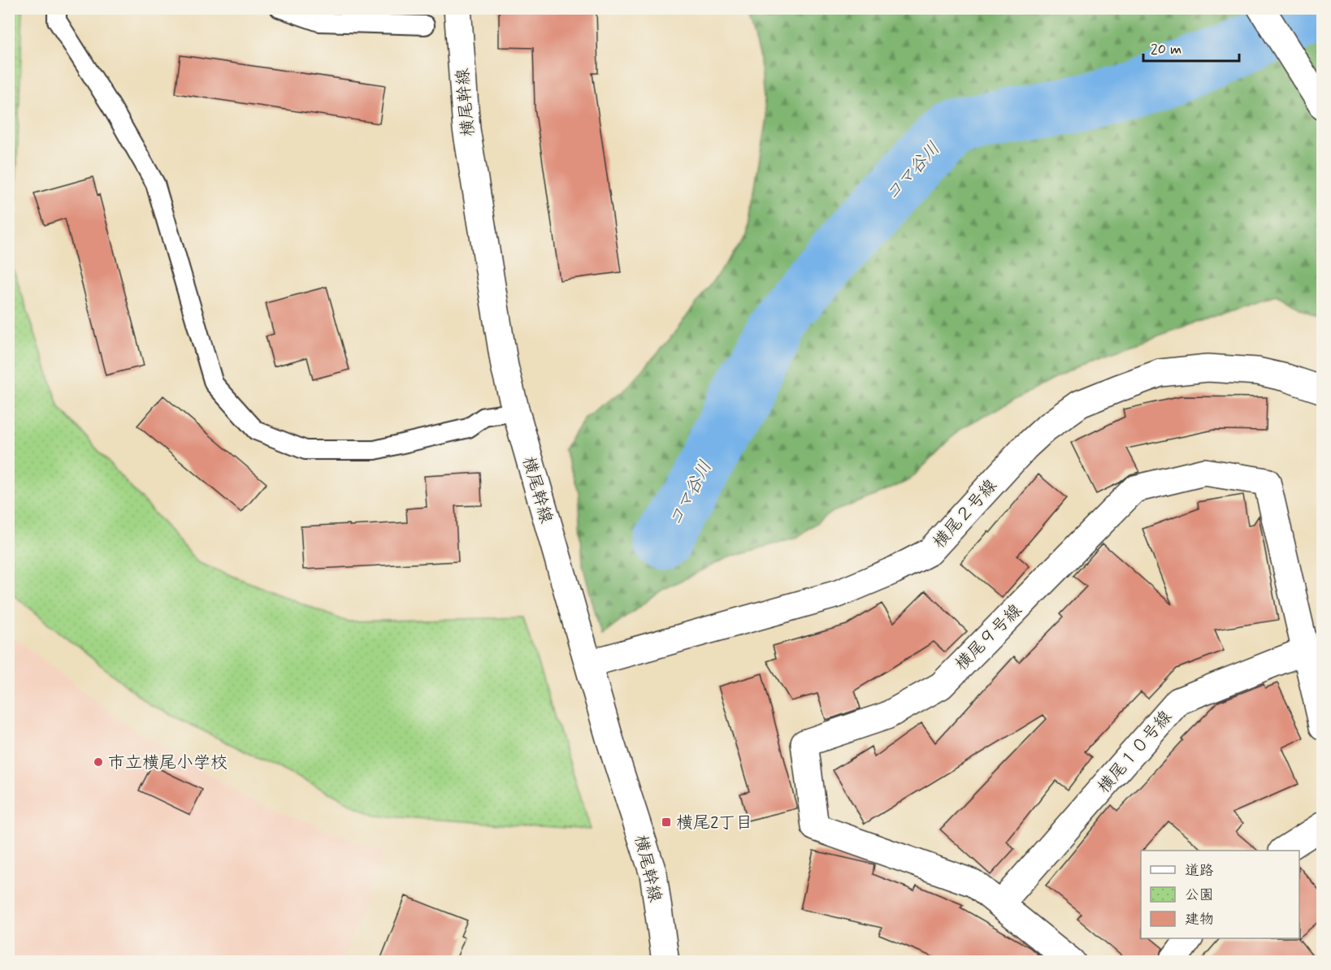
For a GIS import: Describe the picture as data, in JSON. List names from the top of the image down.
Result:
{
  "streets": {
    "main road": [
      "横尾幹線",
      "横尾２号線",
      "横尾９号線",
      "横尾１０号線"
    ]
  },
  "crossings": [
    ["横尾幹線", "横尾２号線"],
    ["横尾９号線", "横尾１０号線"]
  ],
  "water": ["コマ谷川"],
  "places": {
    "other": ["市立横尾小学校"],
    "transit": ["横尾2丁目"]
  },
  "legend": ["道路", "公園", "建物"],
  "scale_bar": "20 m"
}
